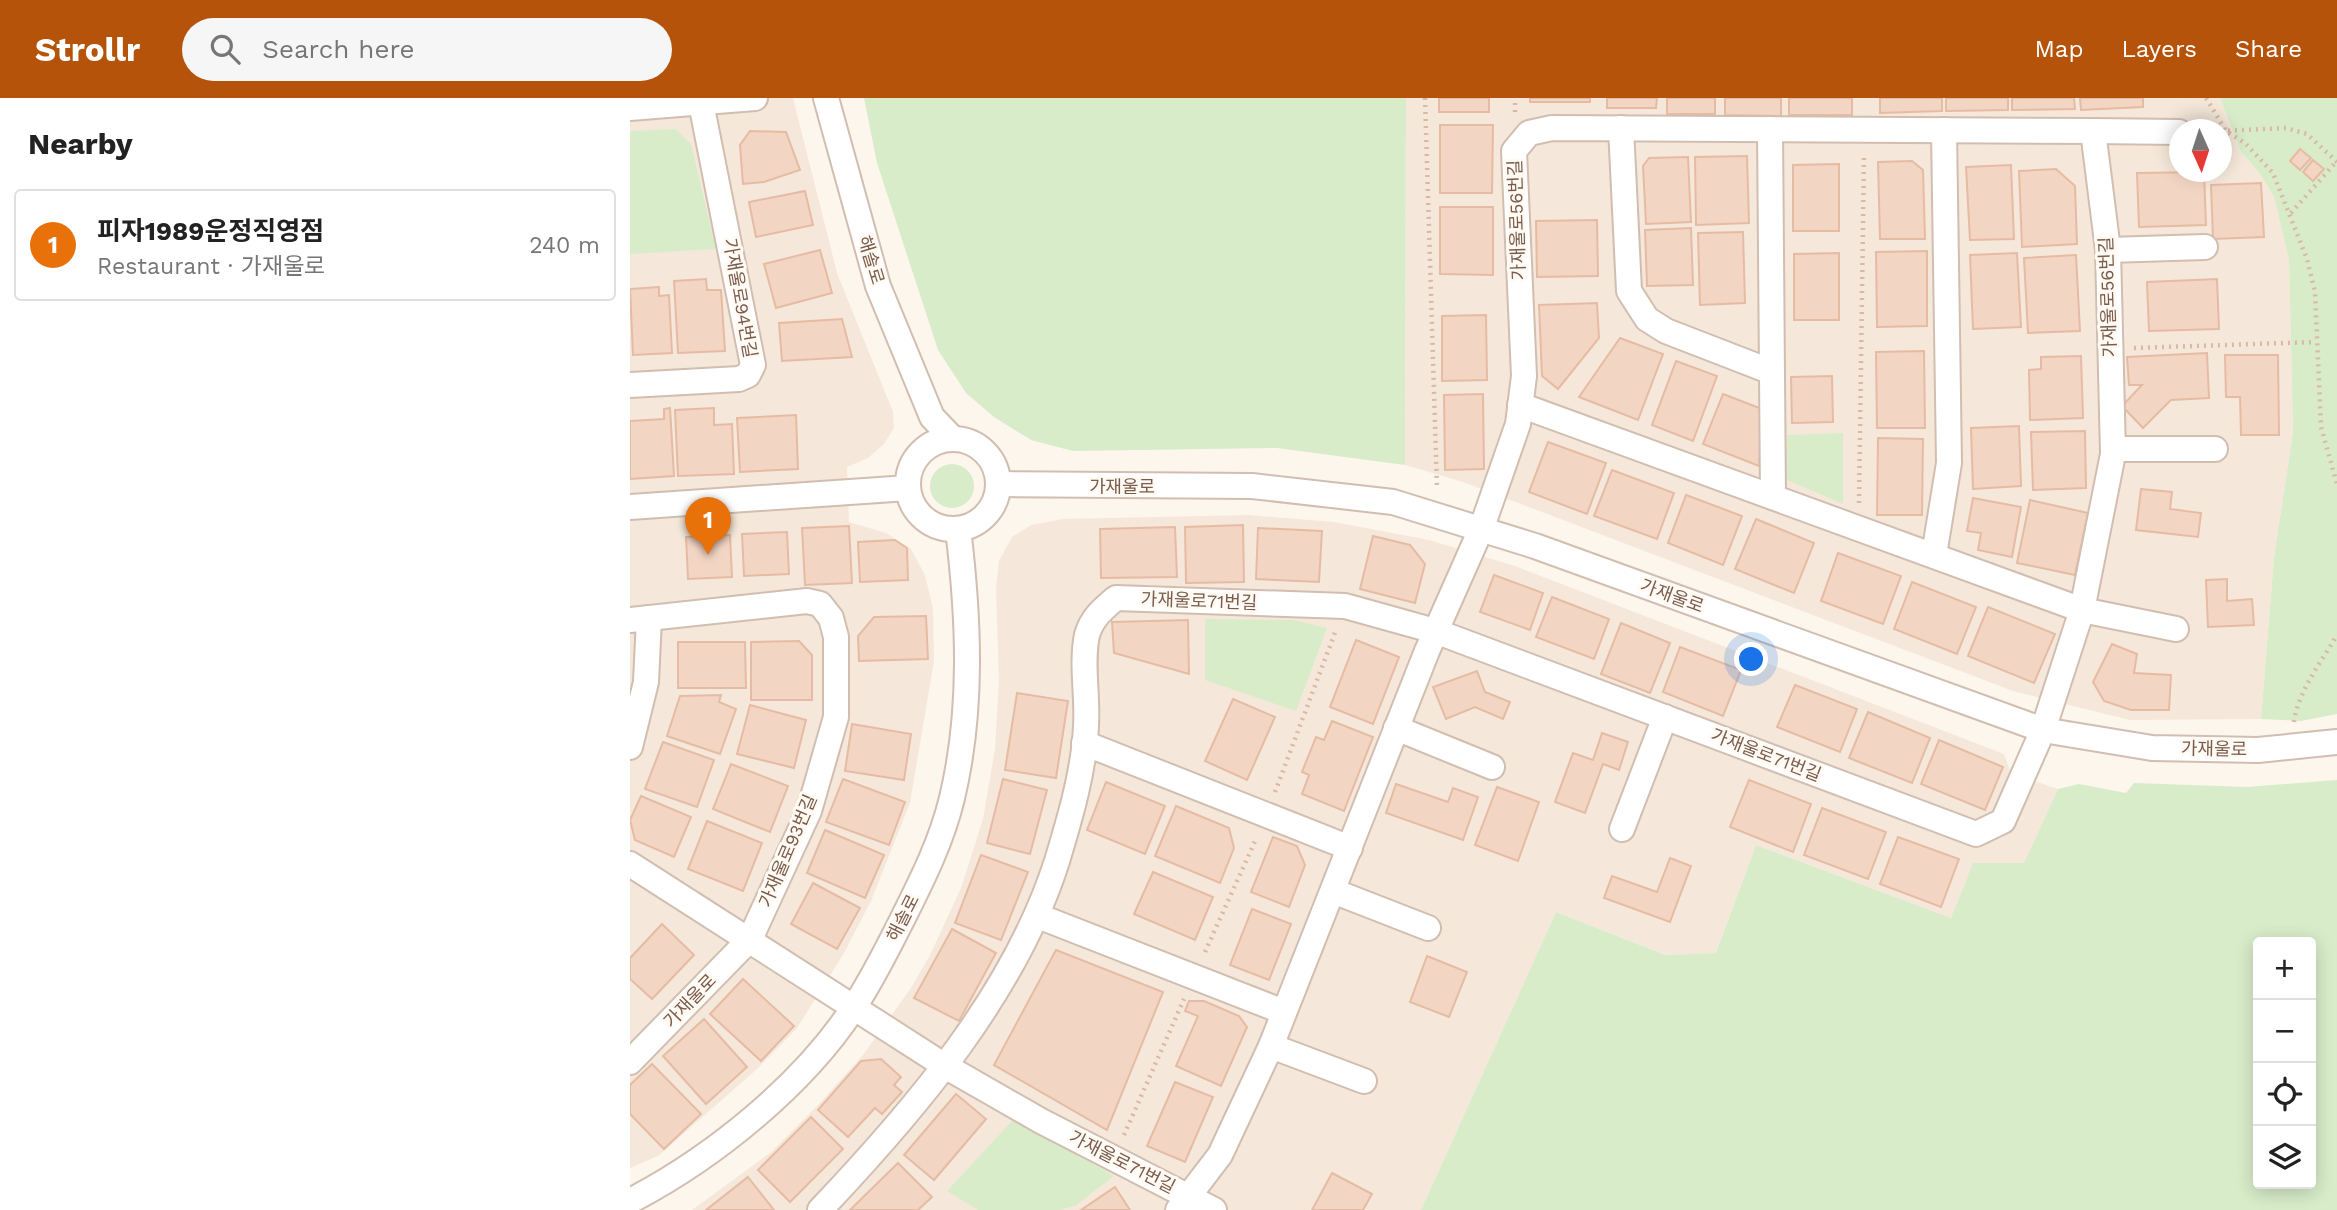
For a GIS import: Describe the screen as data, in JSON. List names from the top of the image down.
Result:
{
  "streets": {
    "street": [
      "가재울로56번길",
      "해솔로",
      "가재울로94번길",
      "가재울로",
      "가재울로71번길",
      "가재울로93번길"
    ]
  },
  "crossings": [
    ["가재울로56번길", "가재울로"],
    ["가재울로56번길", "가재울로71번길"],
    ["해솔로", "가재울로"],
    ["해솔로", "가재울로71번길"],
    ["가재울로", "가재울로71번길"],
    ["가재울로", "가재울로93번길"]
  ],
  "north": "bottom",
  "page": {
    "header": "Strollr",
    "search": "Search here",
    "nav": ["Map", "Layers", "Share"],
    "heading": "Nearby",
    "list": [
      {
        "mark": "1",
        "name": "피자1989운정직영점",
        "note": "Restaurant · 가재울로",
        "value": "240 m"
      }
    ],
    "pins": "1",
    "map_buttons": ["+", "−"]
  }
}
